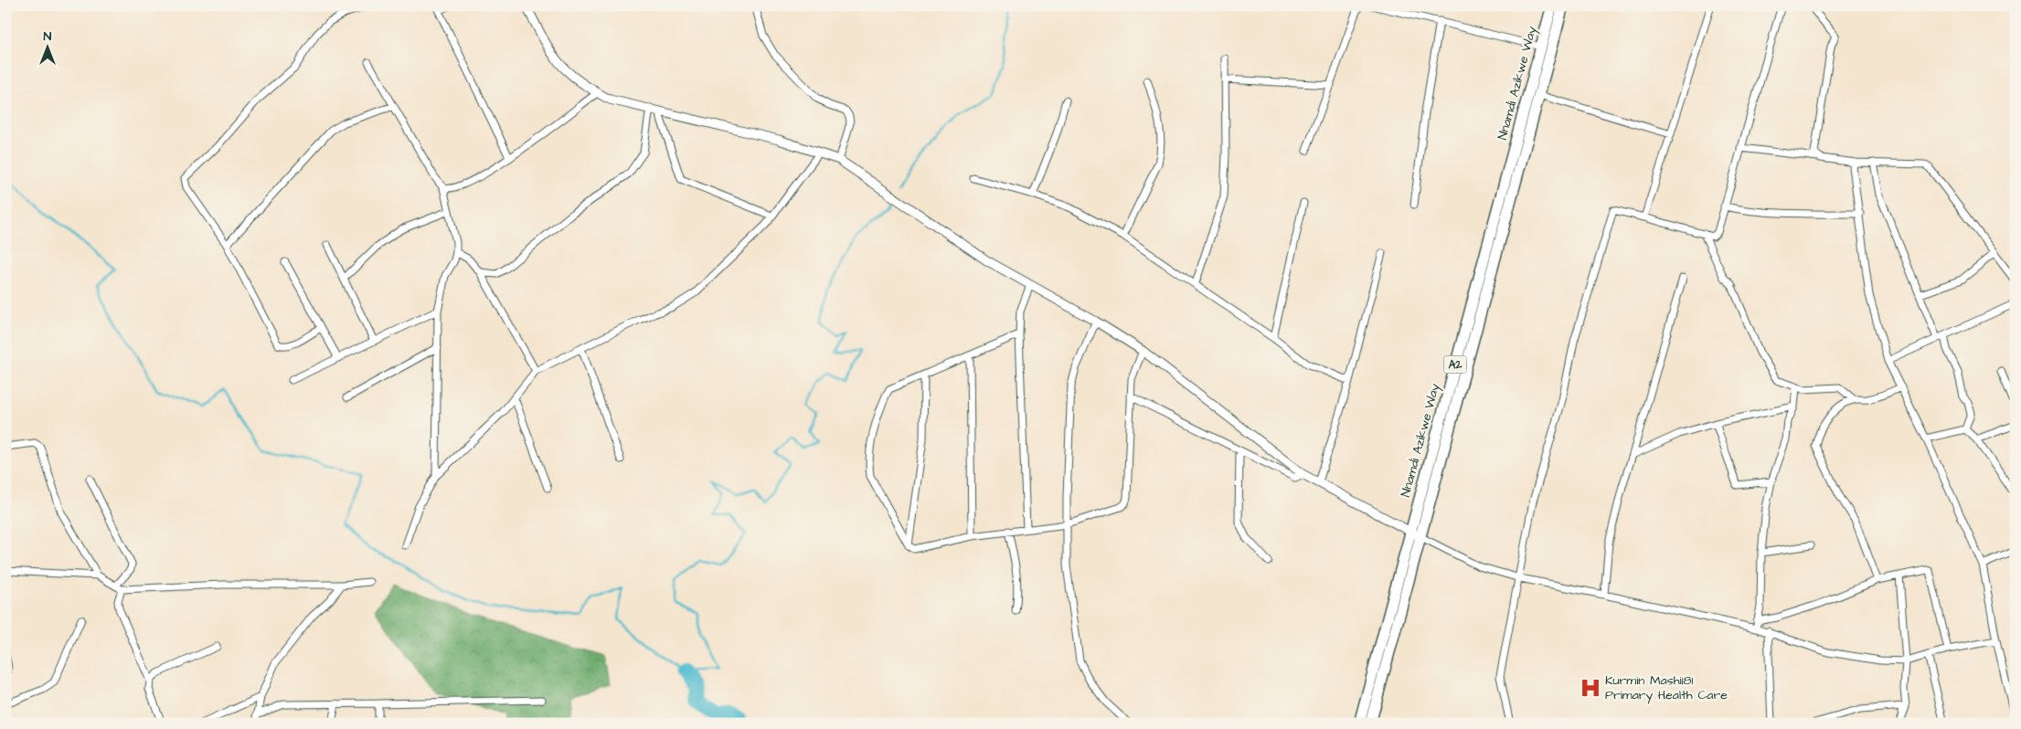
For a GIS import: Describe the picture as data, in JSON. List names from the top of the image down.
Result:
{
  "streets": {
    "highway": ["Nnamdi Azikwe Way", "A2"]
  },
  "places": {
    "hospital": ["Kurmin Mashi181 Primary Health Care"]
  },
  "north": "top"
}
